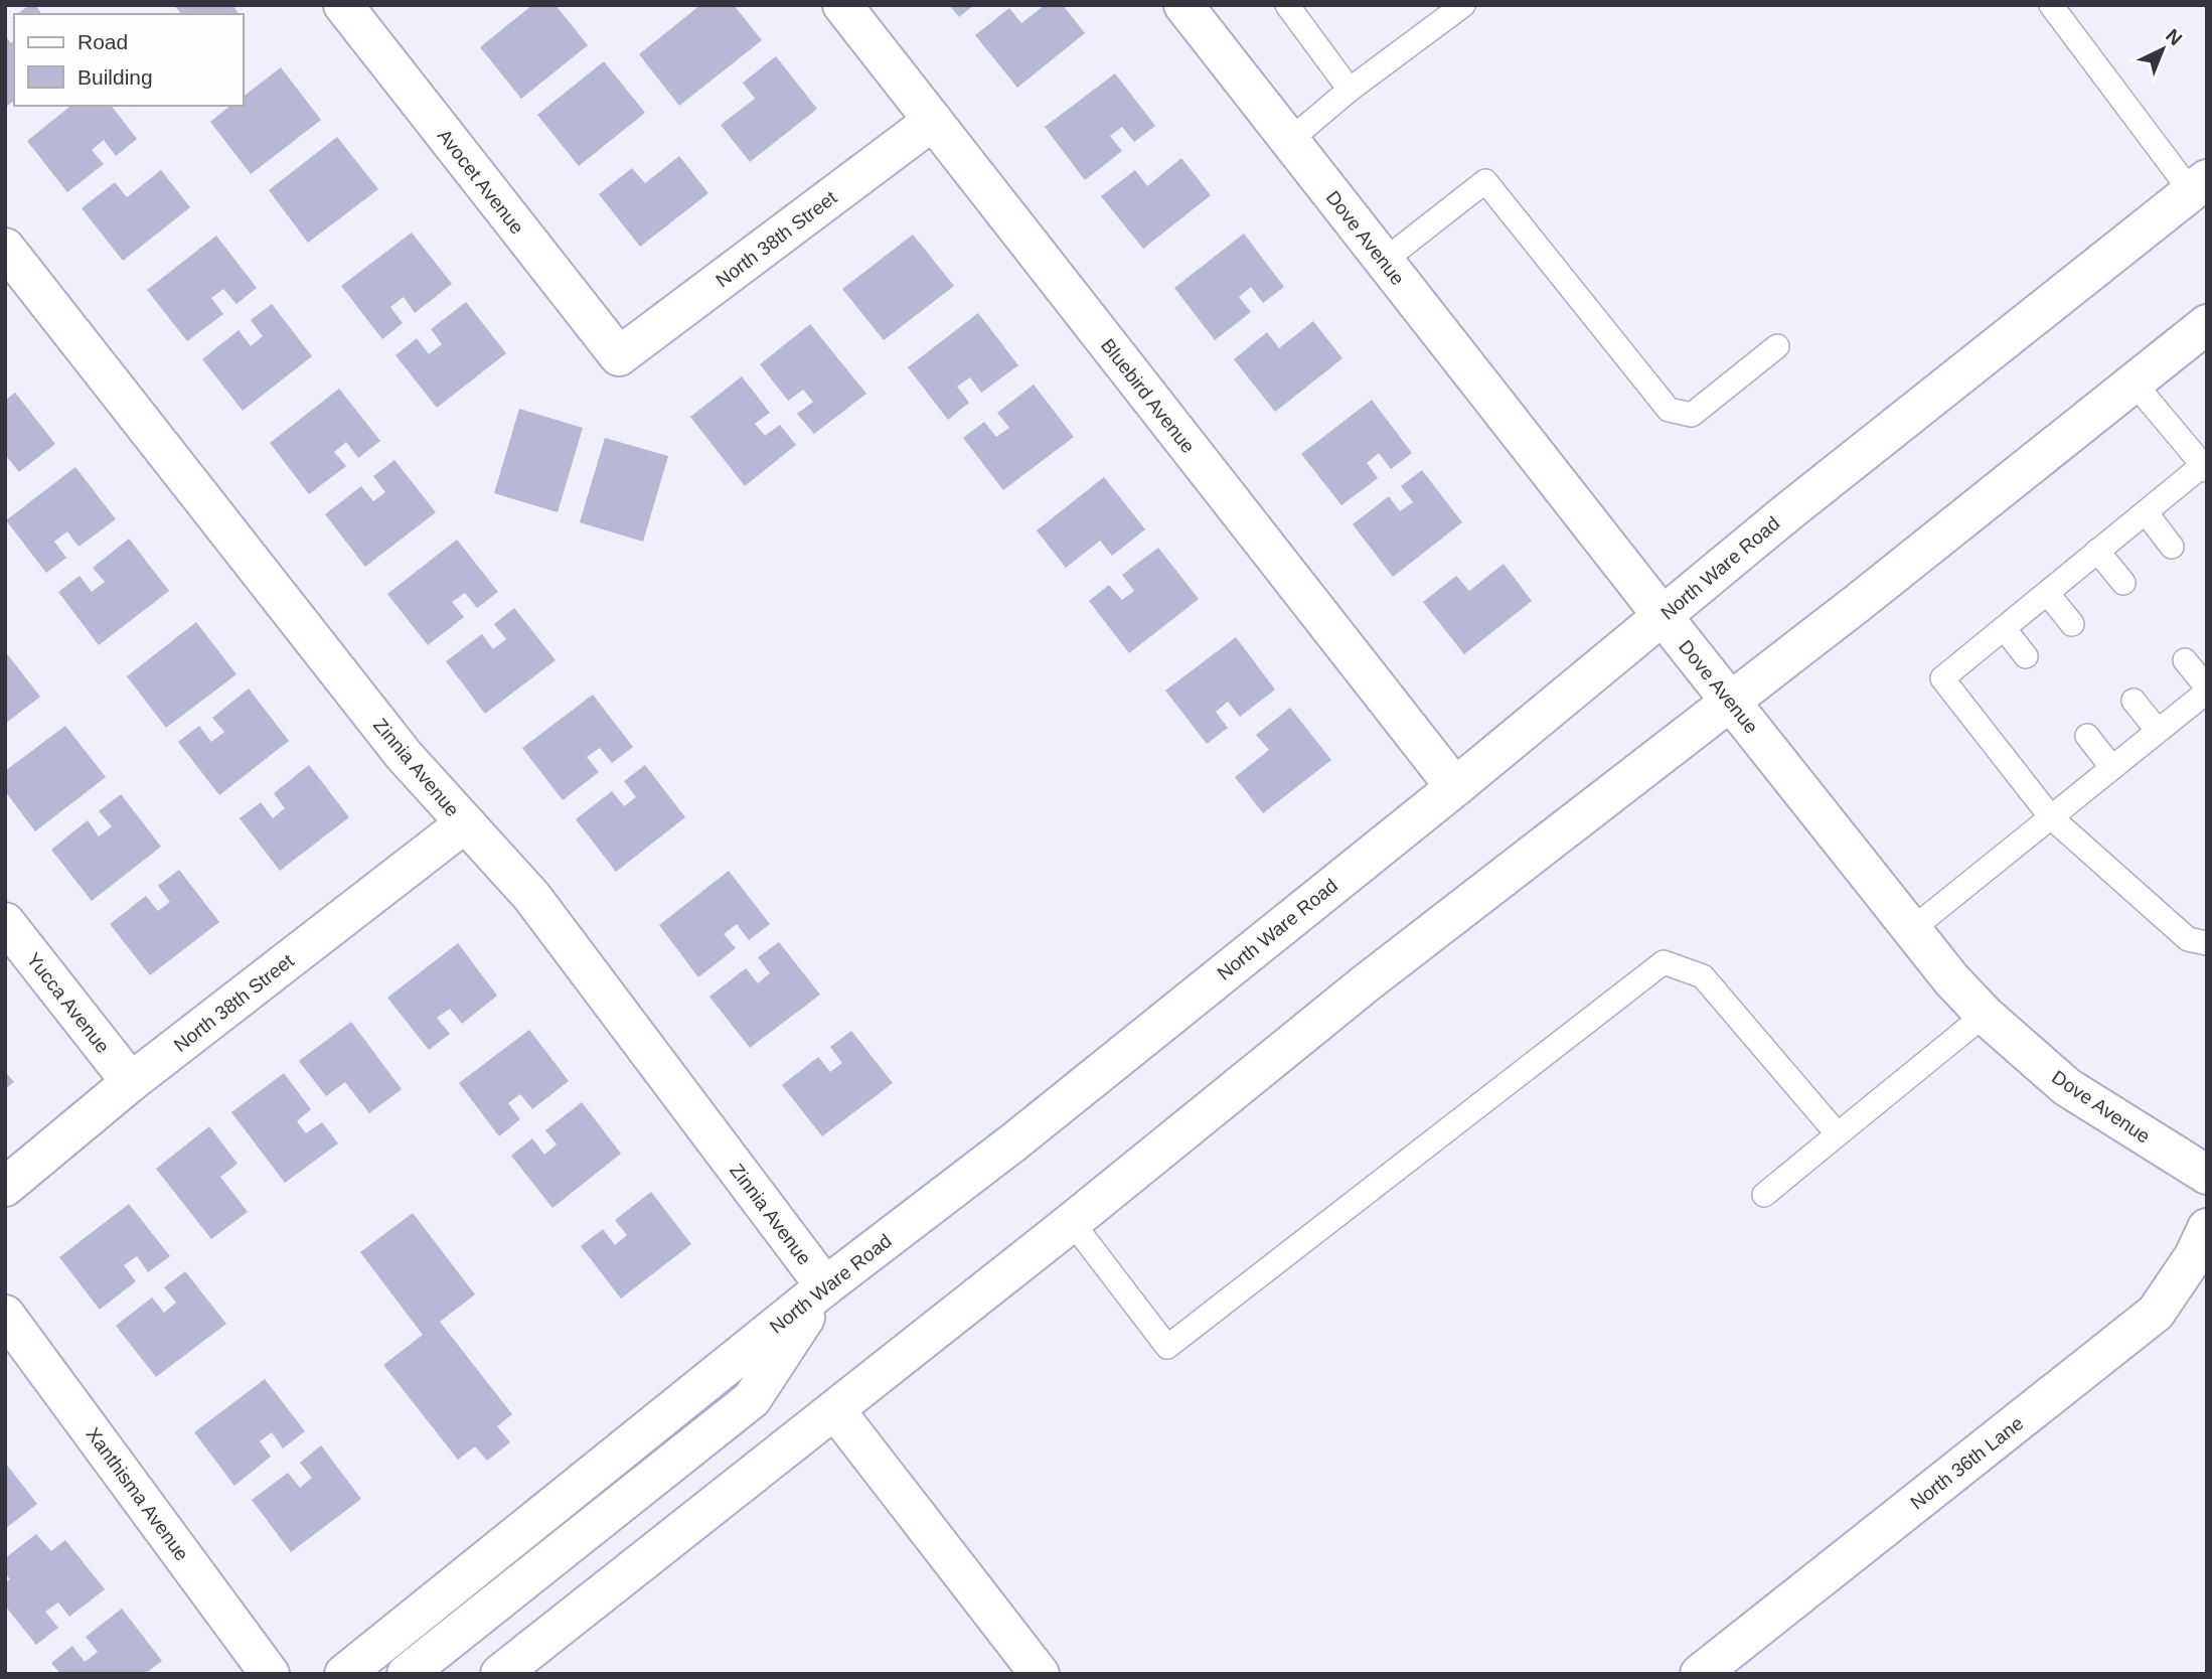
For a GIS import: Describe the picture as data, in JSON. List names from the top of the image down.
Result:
{
  "streets": {
    "street": [
      "Avocet Avenue",
      "Dove Avenue",
      "North 38th Street",
      "Bluebird Avenue",
      "North Ware Road",
      "Zinnia Avenue",
      "Yucca Avenue",
      "North 36th Lane",
      "Xanthisma Avenue"
    ]
  },
  "crossings": [
    ["Avocet Avenue", "North 38th Street"],
    ["Dove Avenue", "North Ware Road"],
    ["North 38th Street", "Bluebird Avenue"],
    ["North 38th Street", "Zinnia Avenue"],
    ["North 38th Street", "Yucca Avenue"],
    ["Bluebird Avenue", "North Ware Road"],
    ["North Ware Road", "Zinnia Avenue"]
  ],
  "legend": ["Road", "Building"],
  "north": "top right"
}
